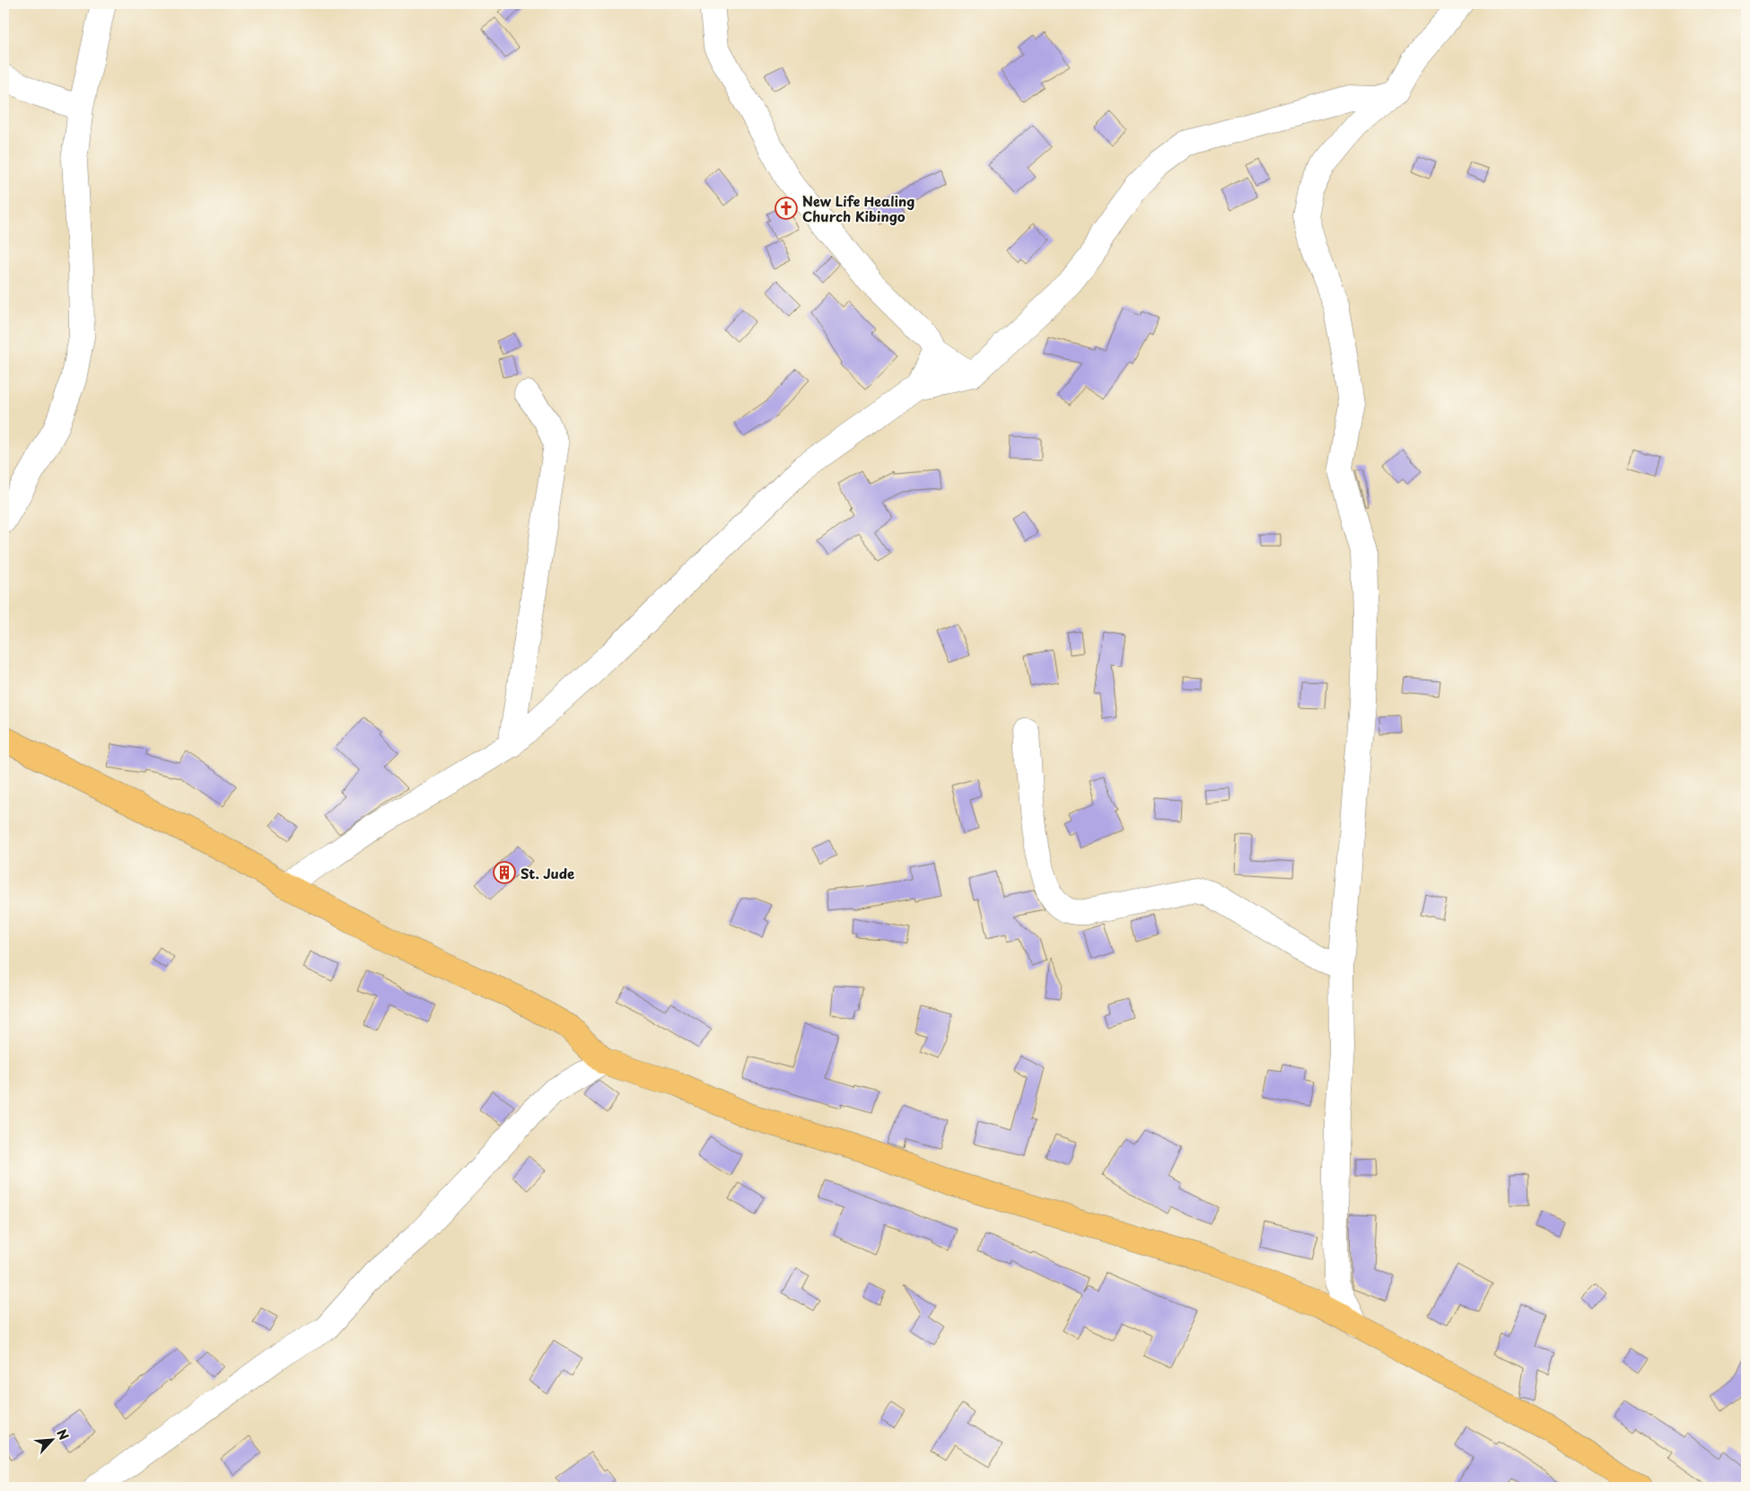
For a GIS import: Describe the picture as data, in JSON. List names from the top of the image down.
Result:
{
  "places": {
    "church": ["New Life Healing Church Kibingo"],
    "building": ["St. Jude"]
  },
  "north": "top right"
}
